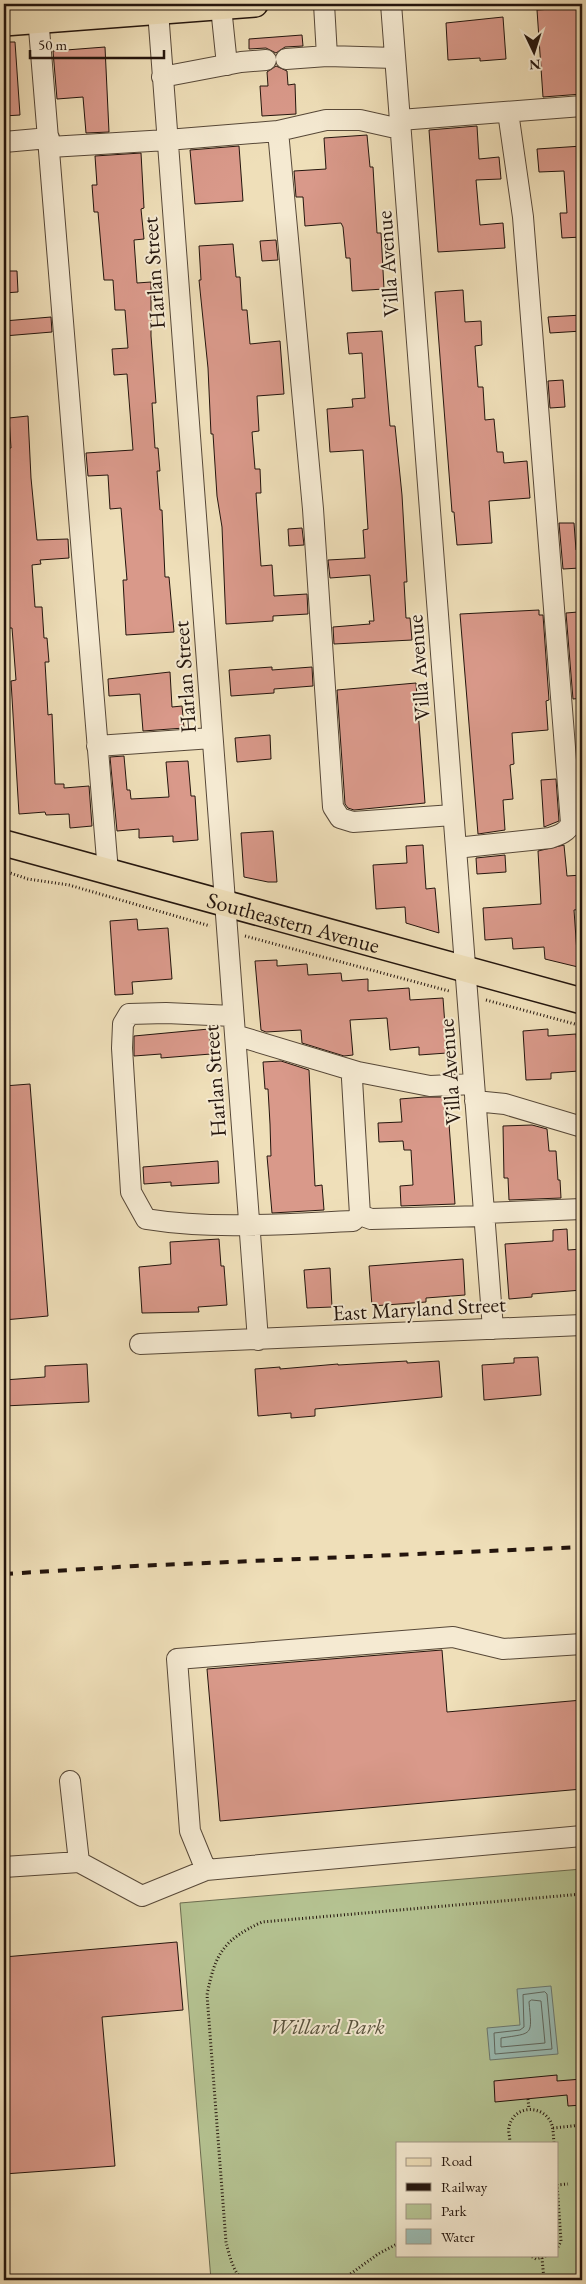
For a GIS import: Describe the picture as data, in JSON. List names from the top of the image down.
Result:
{
  "streets": {
    "main road": ["Southeastern Avenue"],
    "street": ["Villa Avenue", "Harlan Street", "East Maryland Street"]
  },
  "crossings": [
    ["Villa Avenue", "Southeastern Avenue"],
    ["Villa Avenue", "East Maryland Street"],
    ["Harlan Street", "Southeastern Avenue"],
    ["Harlan Street", "East Maryland Street"]
  ],
  "parks": ["Willard Park"],
  "legend": [
    "Road",
    "Railway",
    "Park",
    "Water"
  ],
  "scale_bar": "50 m",
  "north": "bottom"
}
